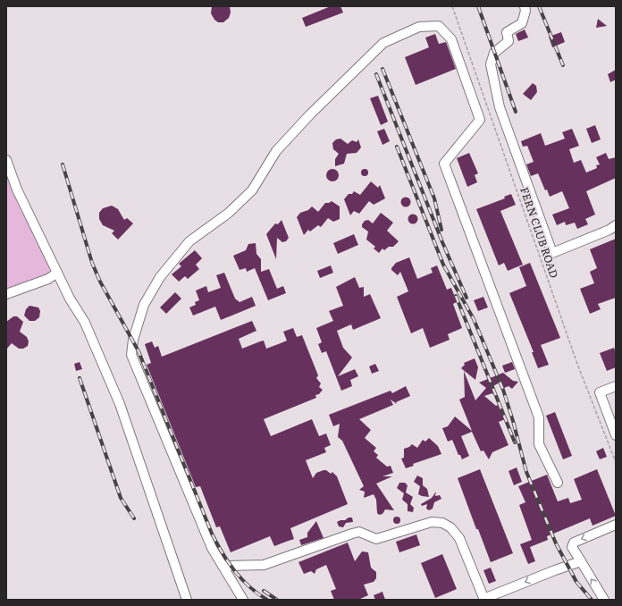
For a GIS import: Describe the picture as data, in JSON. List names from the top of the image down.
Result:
{
  "streets": {
    "path": ["FERN CLUB ROAD"]
  }
}
